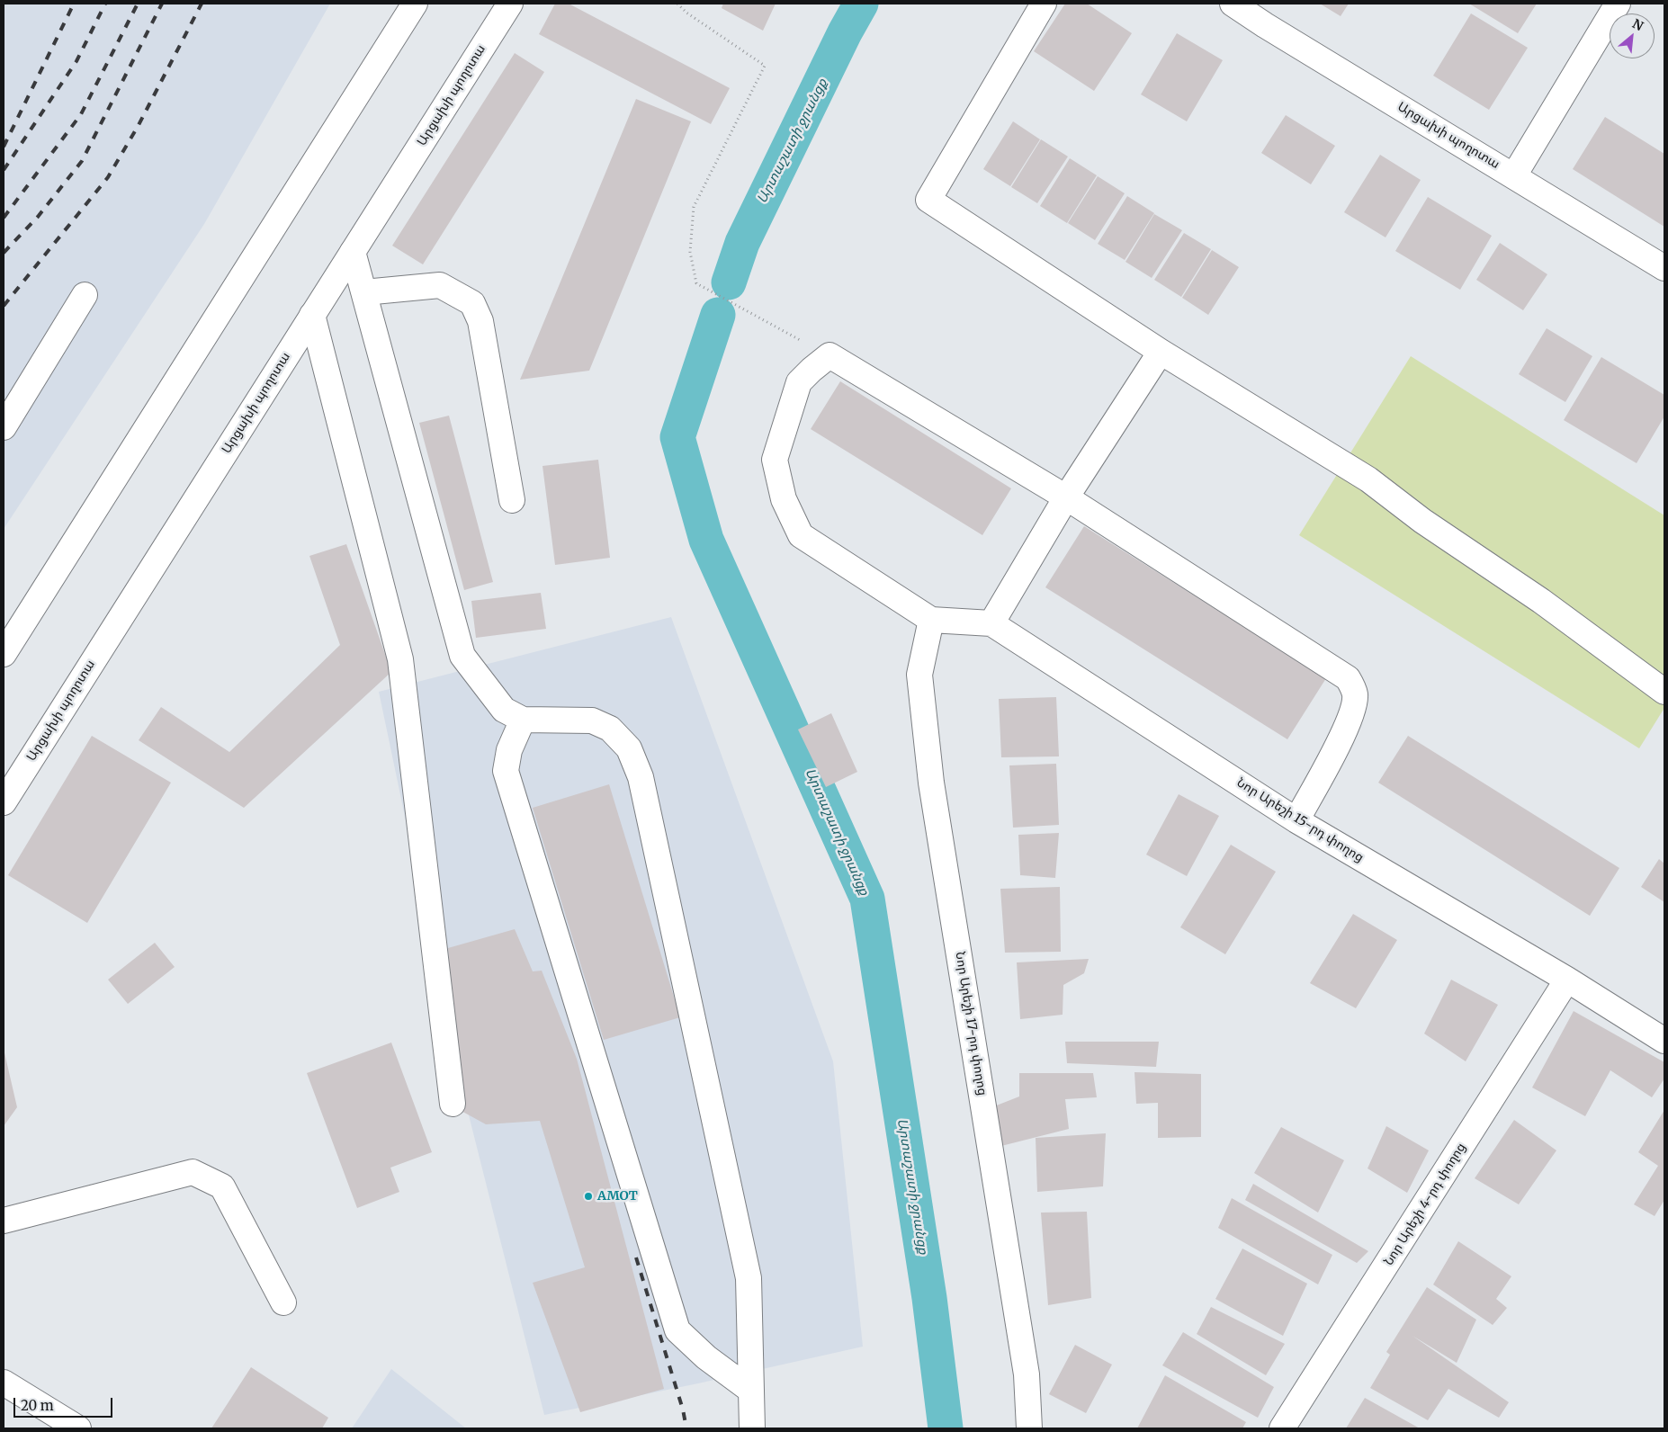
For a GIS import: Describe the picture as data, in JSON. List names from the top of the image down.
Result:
{
  "streets": {
    "street": [
      "Արցախի պողոտա",
      "Նոր Արեշի 15-րդ փողոց",
      "Նոր Արեշի 17-րդ փողոց",
      "Նոր Արեշի 4-րդ փողոց"
    ]
  },
  "crossings": [
    ["Նոր Արեշի 15-րդ փողոց", "Նոր Արեշի 17-րդ փողոց"],
    ["Նոր Արեշի 15-րդ փողոց", "Նոր Արեշի 4-րդ փողոց"]
  ],
  "water": ["Արտաշատի ջրանցք"],
  "places": ["AMOT"],
  "scale_bar": "20 m",
  "north": "top right"
}
